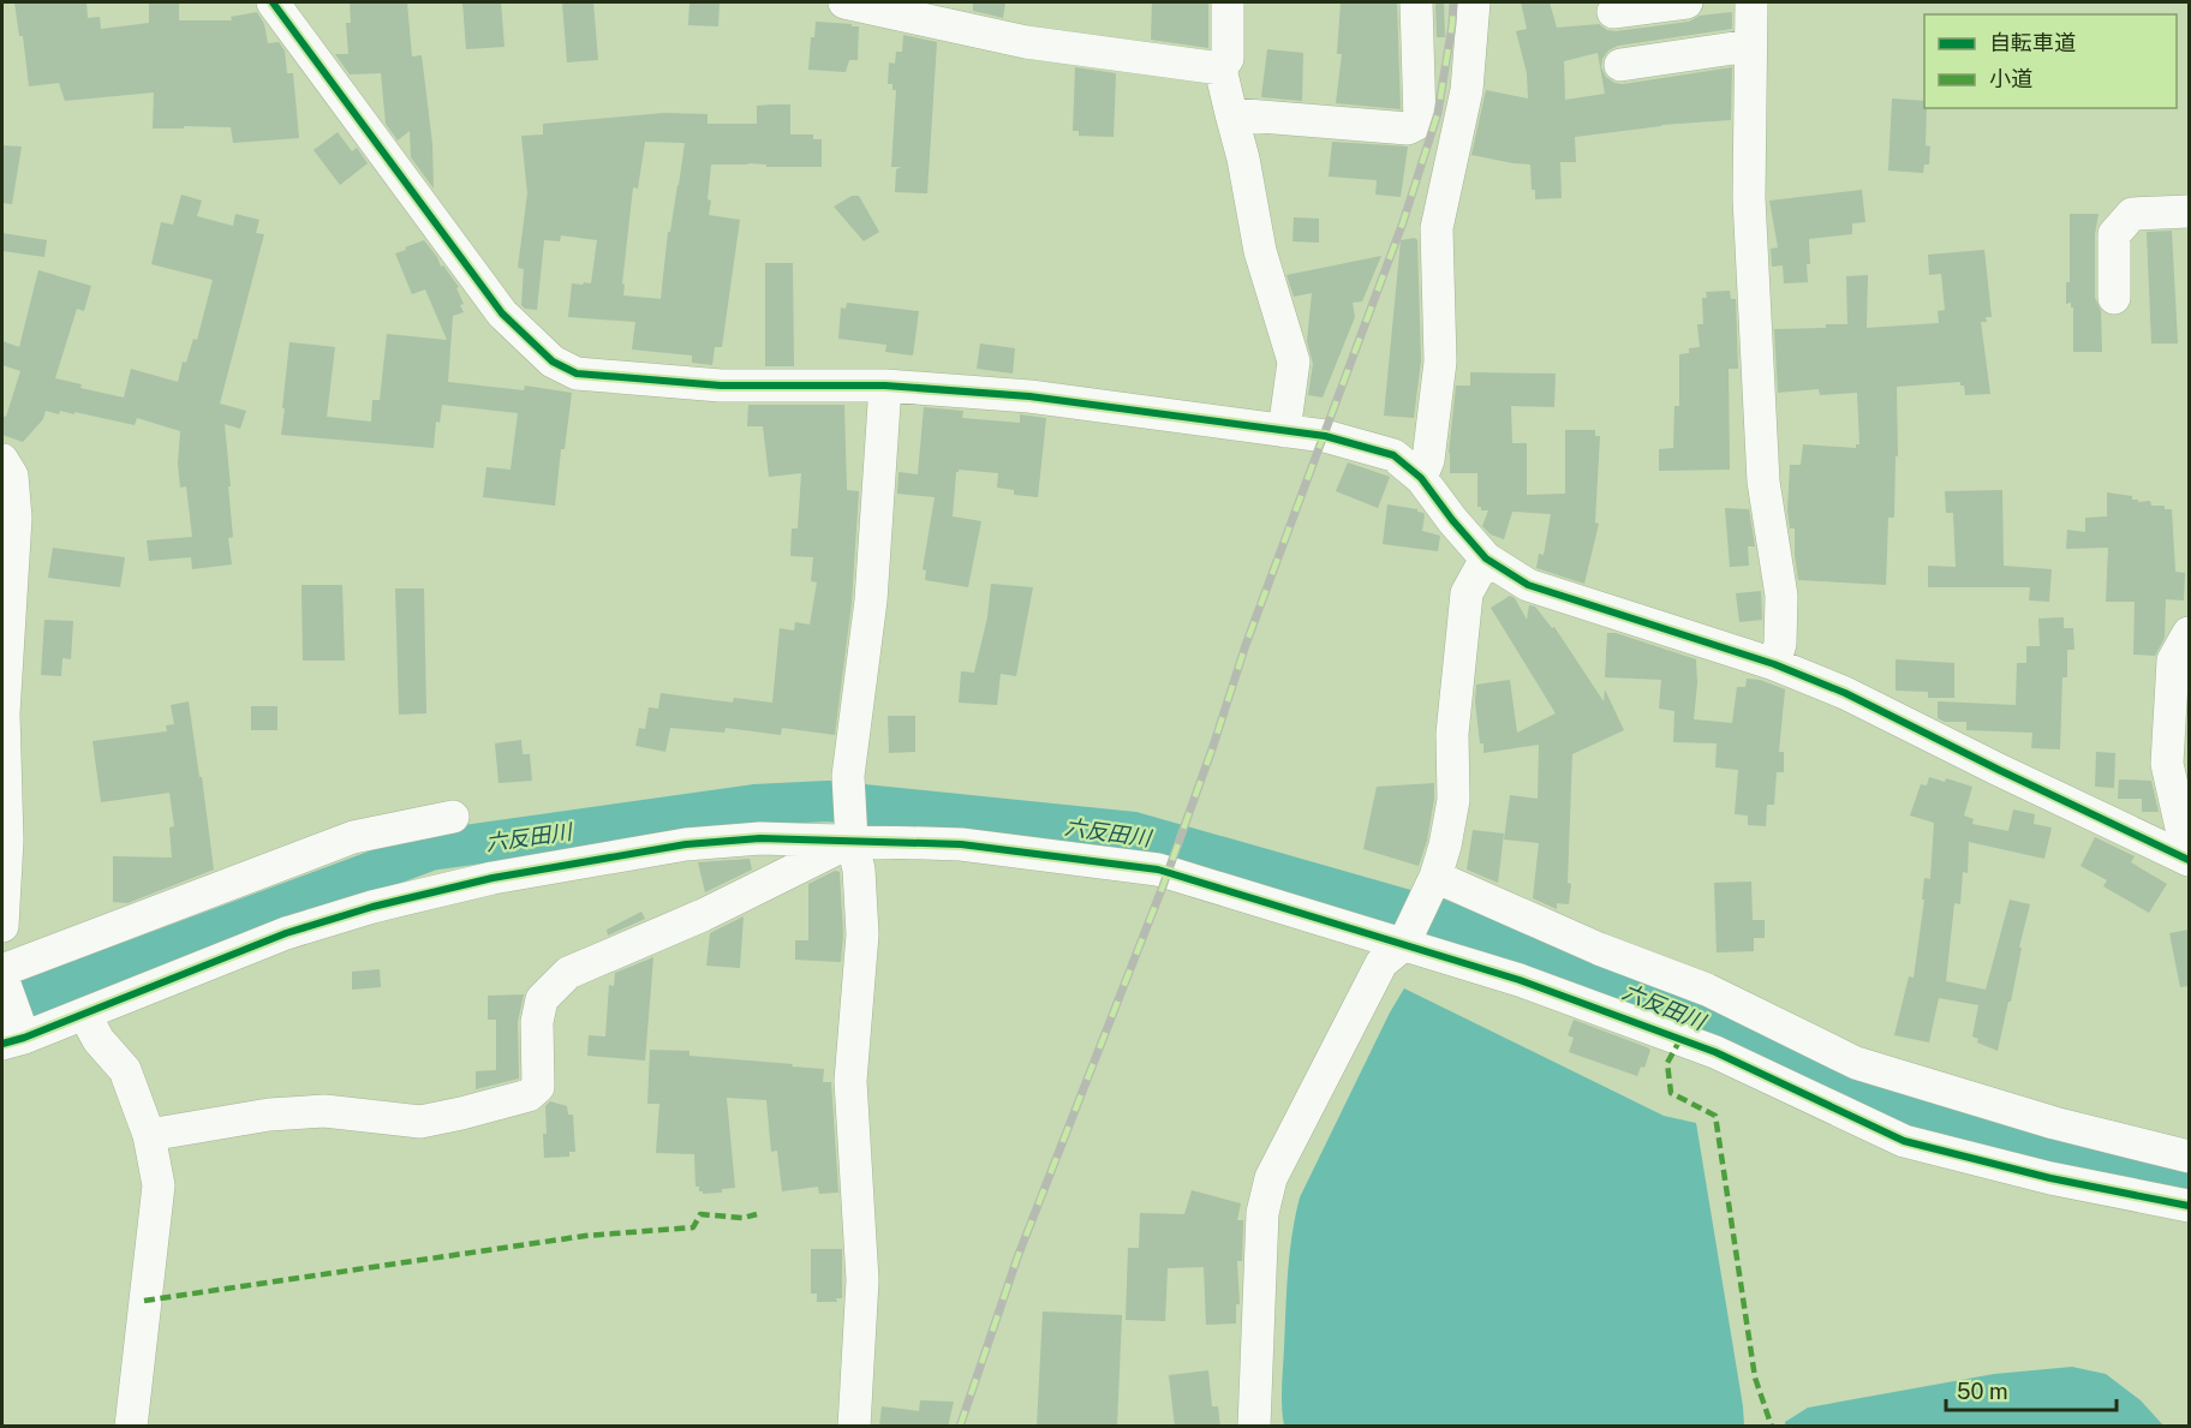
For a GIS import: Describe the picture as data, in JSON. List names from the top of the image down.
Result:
{
  "water": ["六反田川"],
  "legend": ["自転車道", "小道"],
  "scale_bar": "50 m"
}
